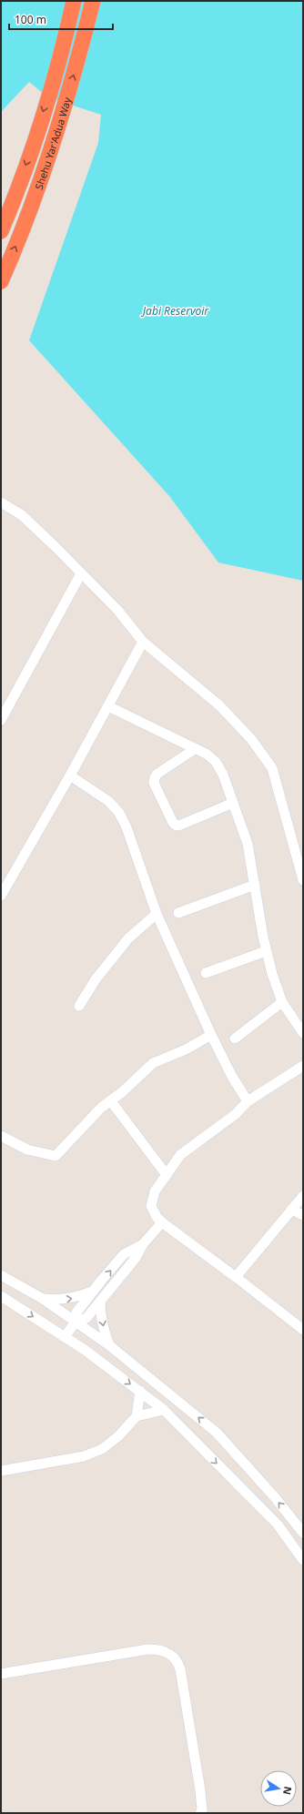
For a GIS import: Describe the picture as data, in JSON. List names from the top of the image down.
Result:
{
  "streets": {
    "highway": ["Shehu Yar'Adua Way"]
  },
  "water": ["Jabi Reservoir"],
  "scale_bar": "100 m",
  "north": "right"
}
